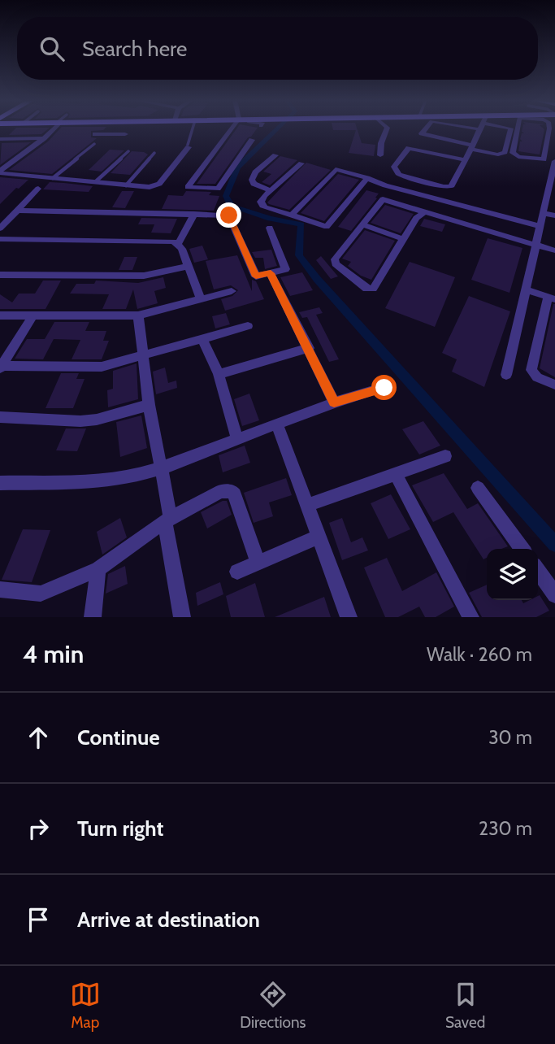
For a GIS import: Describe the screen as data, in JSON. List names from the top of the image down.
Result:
{
  "page": {
    "search": "Search here",
    "heading": ["4 min", "Walk · 260 m"],
    "list": [
      ["Continue", "30 m"],
      ["Turn right", "230 m"],
      "Arrive at destination"
    ],
    "nav": ["Map", "Directions", "Saved"]
  }
}
